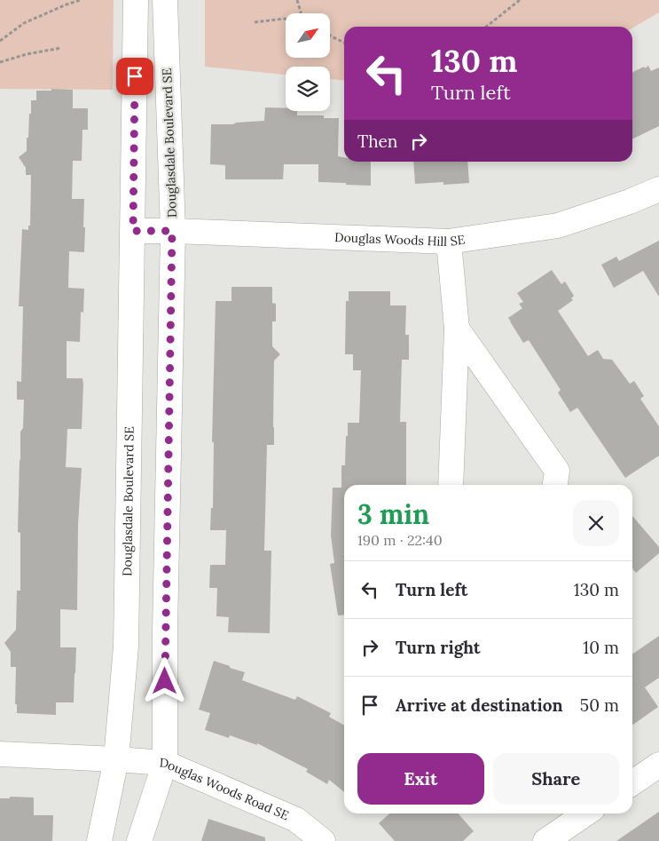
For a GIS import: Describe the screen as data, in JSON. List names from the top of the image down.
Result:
{
  "streets": {
    "street": ["Douglasdale Boulevard SE", "Douglas Woods Hill SE", "Douglas Woods Road SE"]
  },
  "crossings": [
    ["Douglasdale Boulevard SE", "Douglas Woods Hill SE"],
    ["Douglasdale Boulevard SE", "Douglas Woods Road SE"]
  ],
  "north": "top right",
  "page": {
    "turn": ["130 m", "Turn left"],
    "then": "Then",
    "heading": ["3 min", "190 m · 22:40"],
    "list": [
      {
        "name": "Turn left",
        "value": "130 m"
      },
      {
        "name": "Turn right",
        "value": "10 m"
      },
      {
        "name": "Arrive at destination",
        "value": "50 m"
      }
    ],
    "buttons": ["Exit", "Share"]
  }
}
